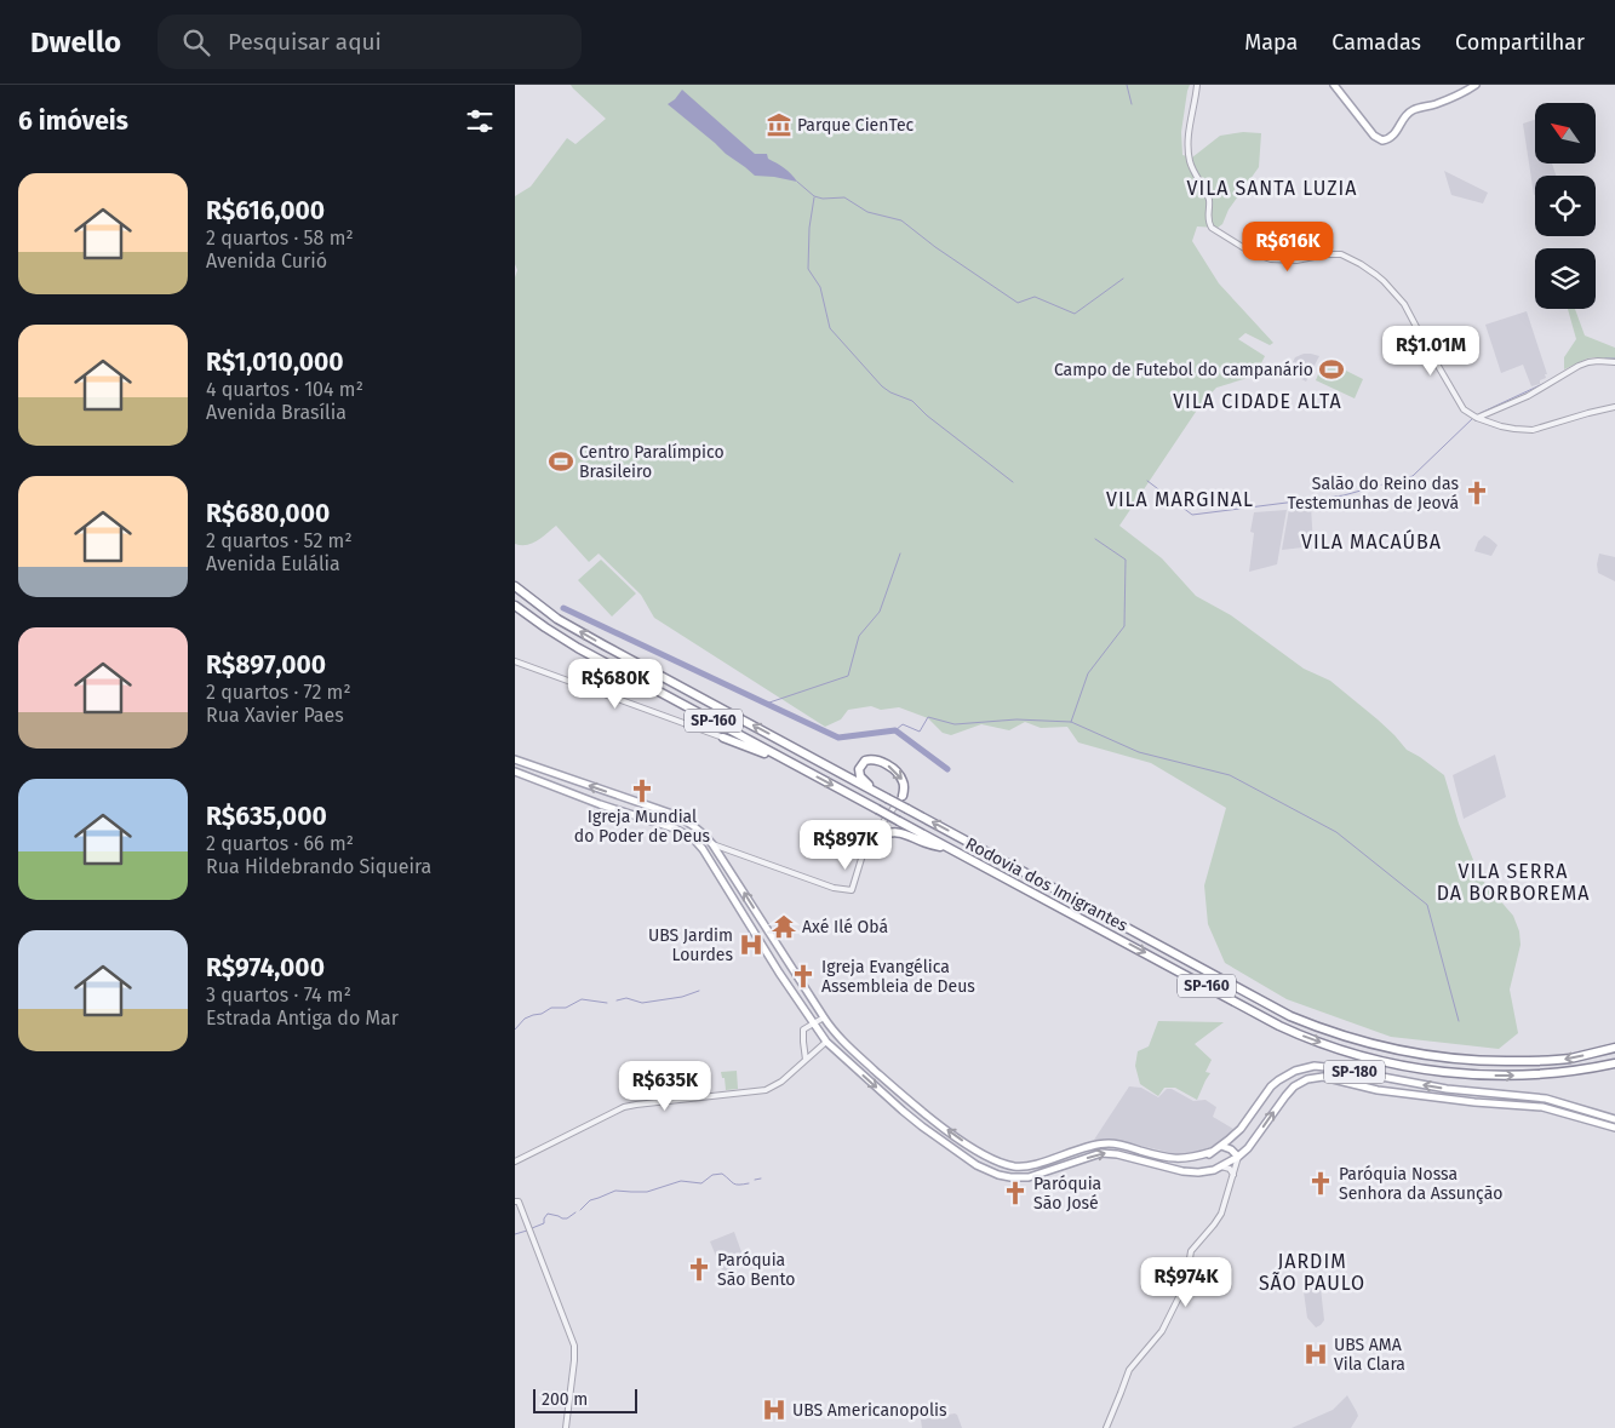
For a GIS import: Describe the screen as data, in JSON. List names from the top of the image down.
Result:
{
  "streets": {
    "highway": ["SP-160", "Rodovia dos Imigrantes"],
    "main road": ["SP-180"]
  },
  "districts": [
    "VILA SANTA LUZIA",
    "VILA CIDADE ALTA",
    "VILA MARGINAL",
    "VILA MACAÚBA",
    "VILA SERRA DA BORBOREMA",
    "JARDIM SÃO PAULO"
  ],
  "places": {
    "museum": ["Parque CienTec"],
    "sports": ["Campo de Futebol do campanário", "Centro Paralímpico Brasileiro"],
    "church": [
      "Salão do Reino das Testemunhas de Jeová",
      "Igreja Mundial do Poder de Deus",
      "Igreja Evangélica Assembleia de Deus",
      "Paróquia Nossa Senhora da Assunção",
      "Paróquia São José",
      "Paróquia São Bento"
    ],
    "temple": ["Axé Ilé Obá"],
    "hospital": ["UBS Jardim Lourdes", "UBS AMA Vila Clara", "UBS Americanopolis"]
  },
  "scale_bar": "200 m",
  "north": "top left",
  "page": {
    "header": "Dwello",
    "search": "Pesquisar aqui",
    "nav": ["Mapa", "Camadas", "Compartilhar"],
    "heading": "6 imóveis",
    "list": [
      {
        "name": "R$616,000",
        "note": "2 quartos · 58 m² · Avenida Curió"
      },
      {
        "name": "R$1,010,000",
        "note": "4 quartos · 104 m² · Avenida Brasília"
      },
      {
        "name": "R$680,000",
        "note": "2 quartos · 52 m² · Avenida Eulália"
      },
      {
        "name": "R$897,000",
        "note": "2 quartos · 72 m² · Rua Xavier Paes"
      },
      {
        "name": "R$635,000",
        "note": "2 quartos · 66 m² · Rua Hildebrando Siqueira"
      },
      {
        "name": "R$974,000",
        "note": "3 quartos · 74 m² · Estrada Antiga do Mar"
      }
    ],
    "price": [
      "R$616K",
      "R$1.01M",
      "R$680K",
      "R$897K",
      "R$635K",
      "R$974K"
    ],
    "scale": "200 m"
  }
}
